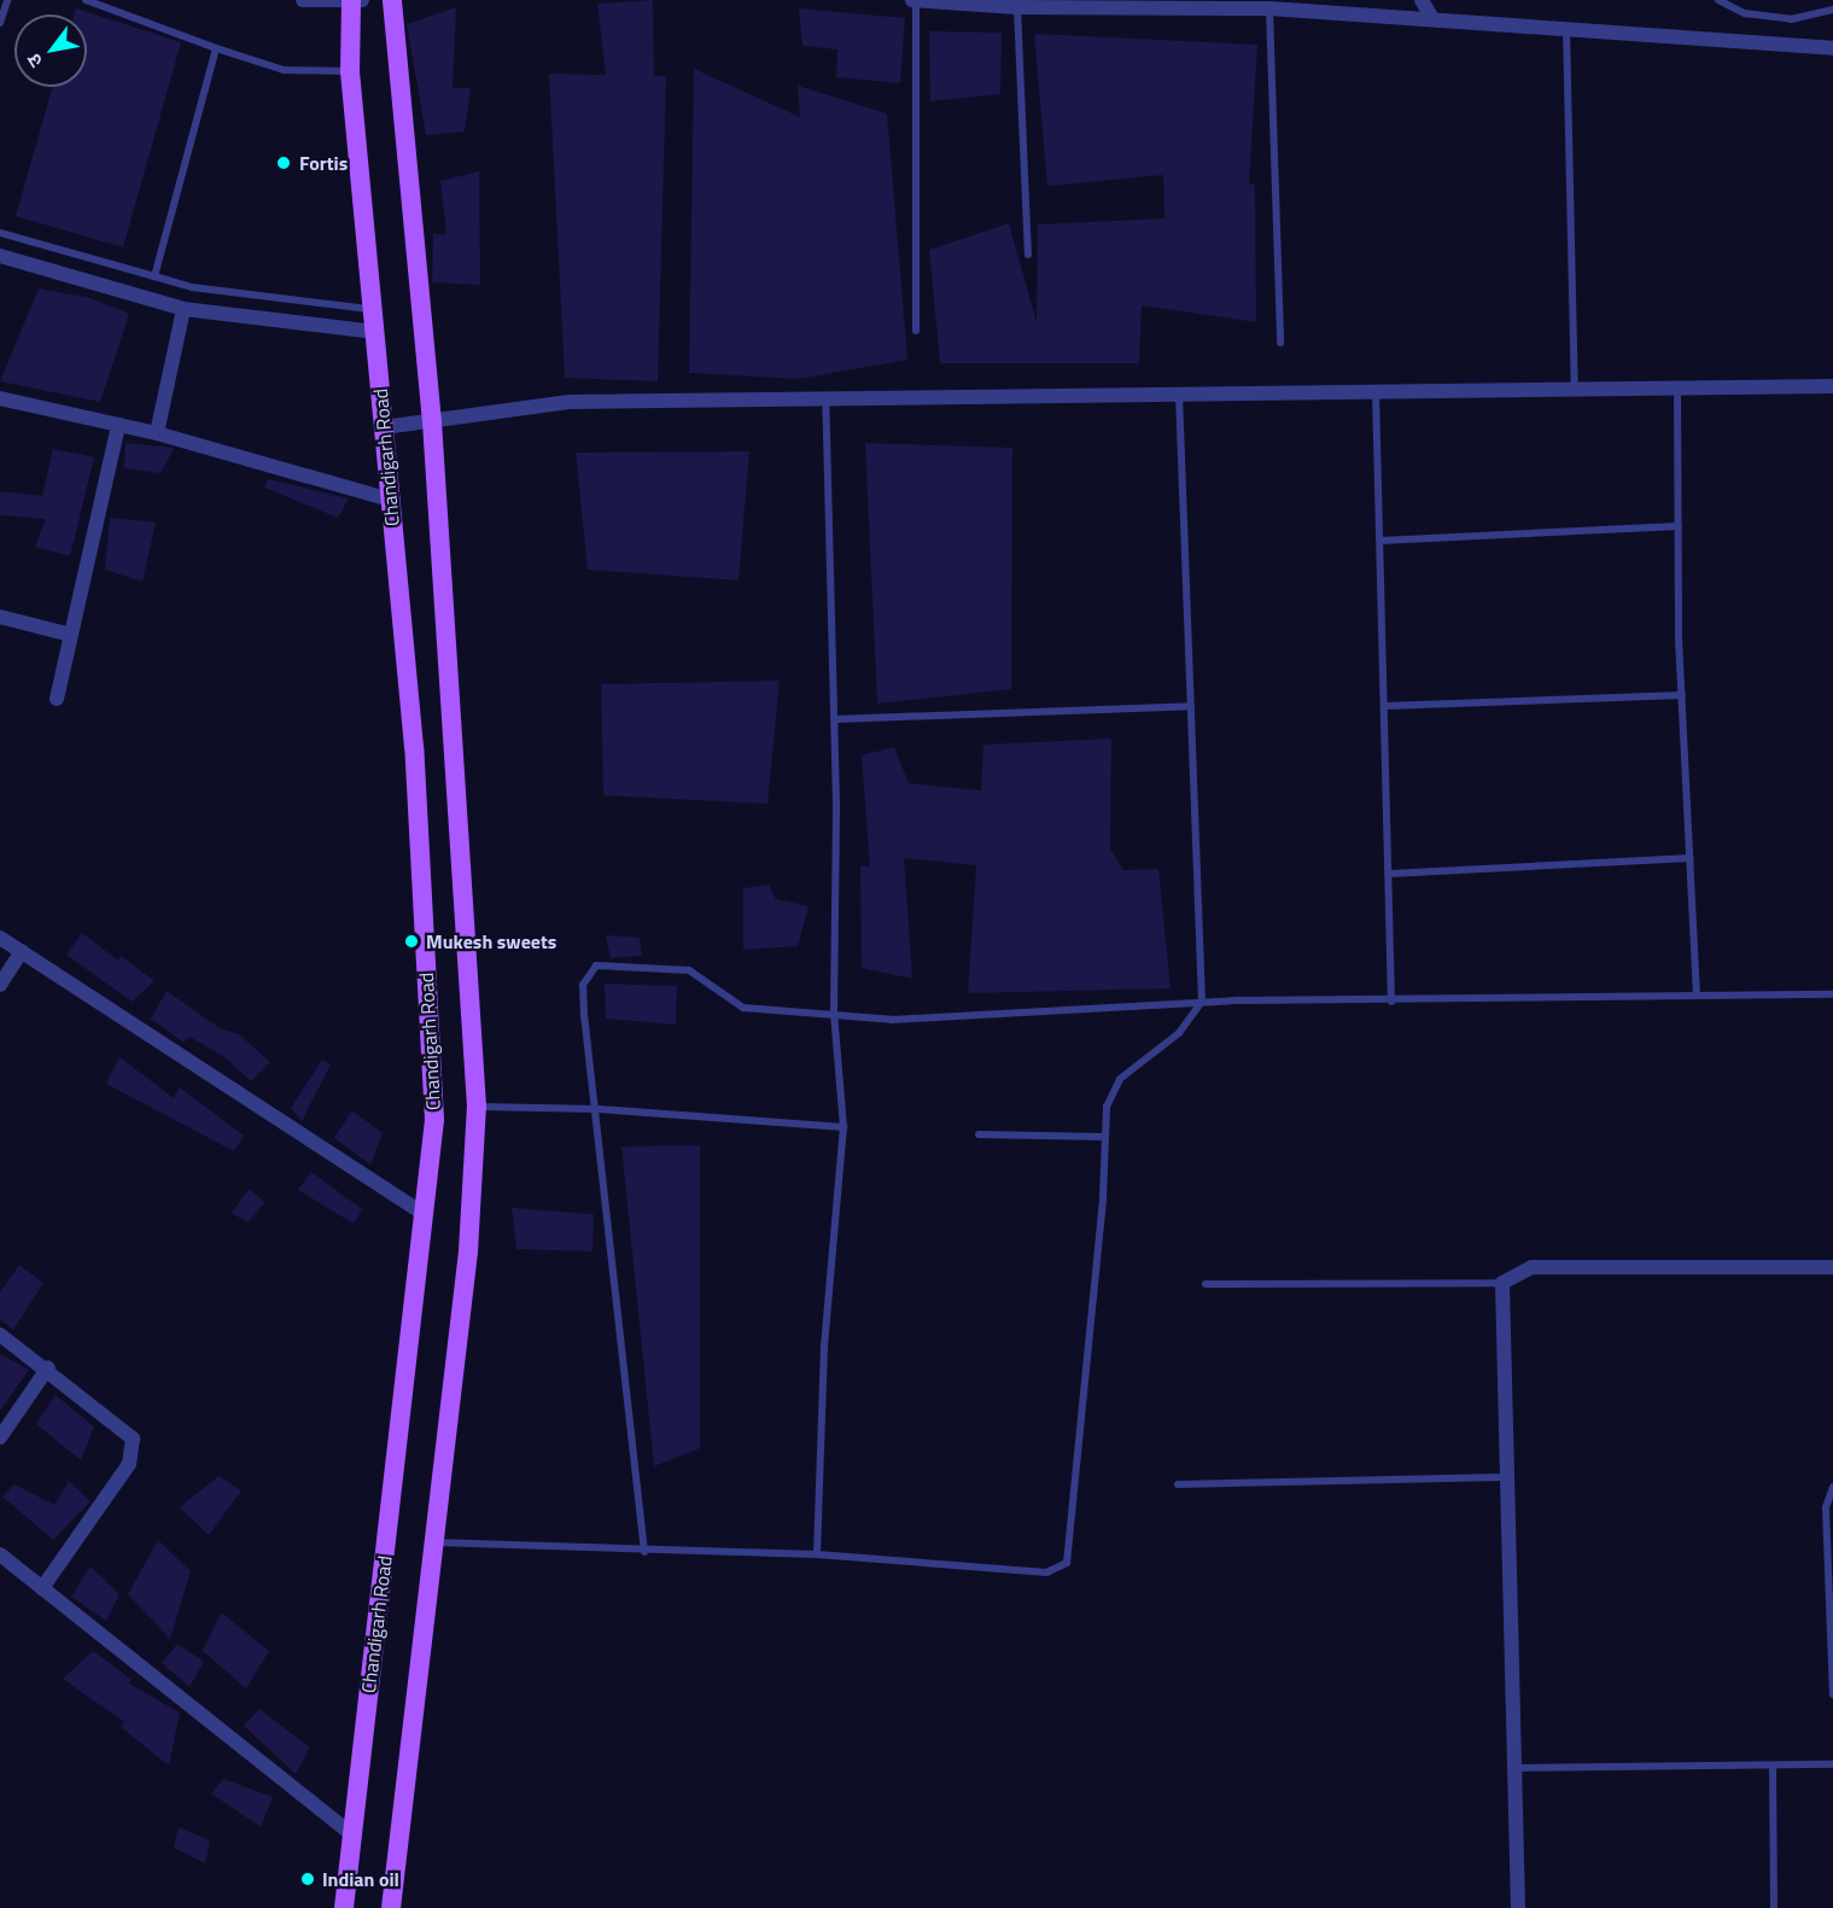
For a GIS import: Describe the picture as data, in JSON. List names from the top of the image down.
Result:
{
  "streets": {
    "main road": ["Chandigarh Road"]
  },
  "places": ["Fortis", "Mukesh sweets", "Indian oil"],
  "north": "bottom left"
}
